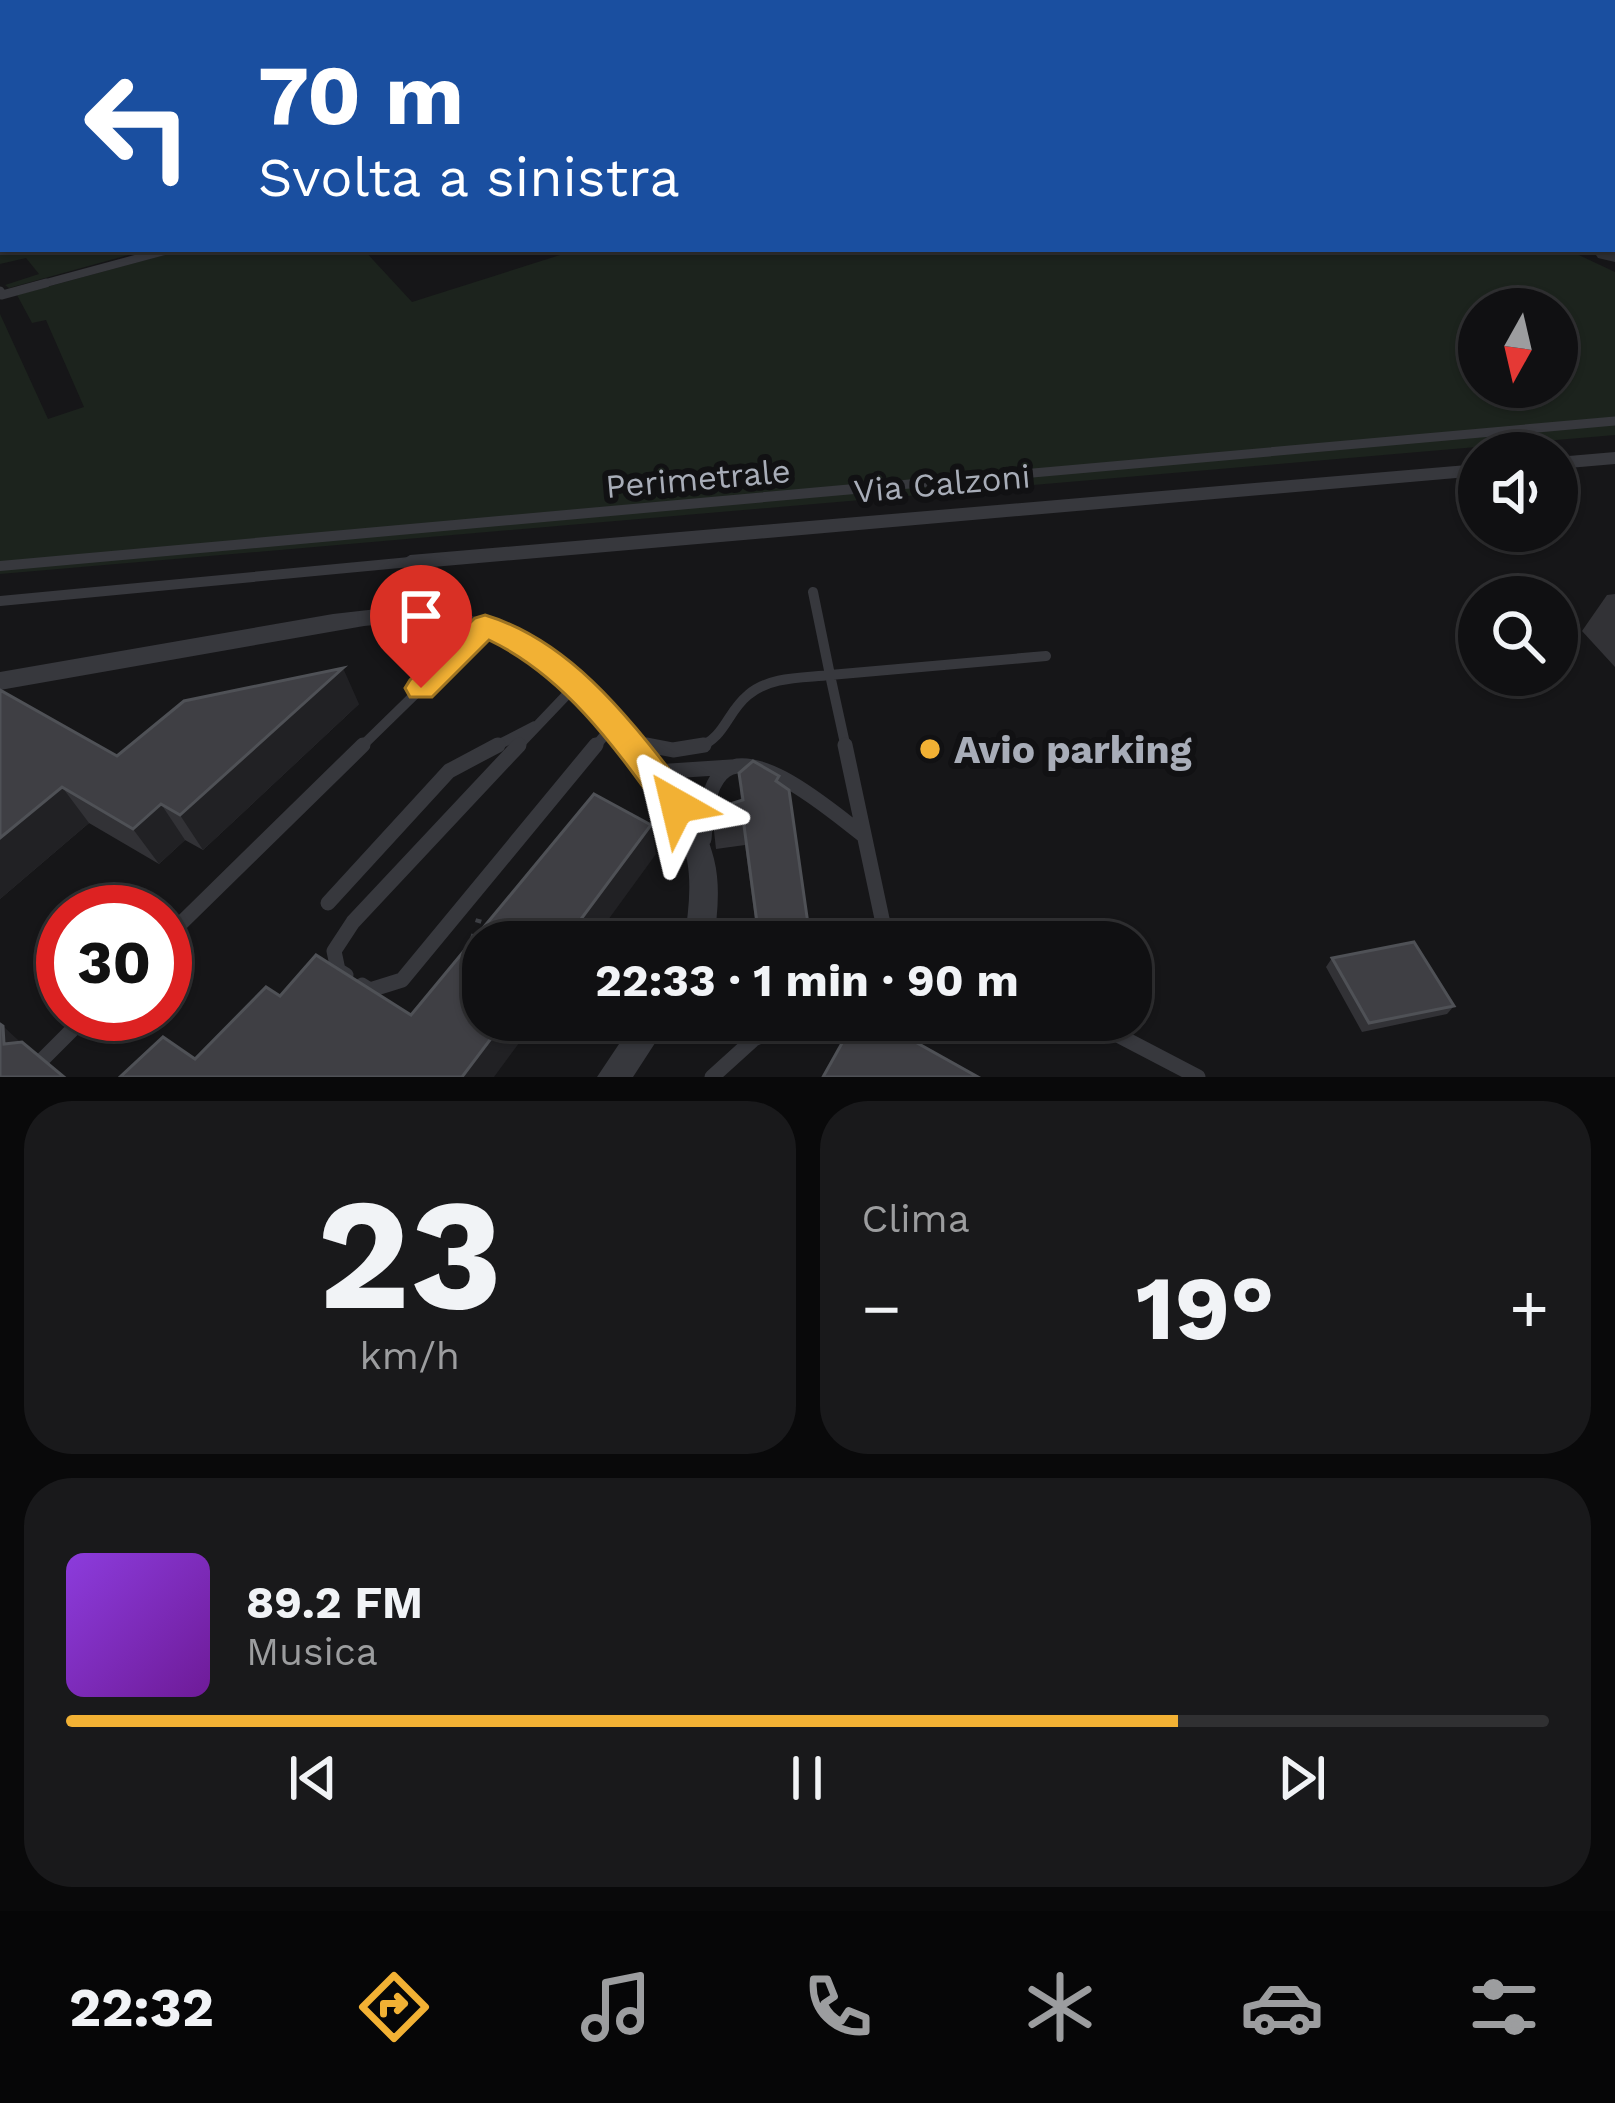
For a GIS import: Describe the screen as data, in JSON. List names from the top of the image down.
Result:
{
  "streets": {
    "street": ["Via Calzoni"],
    "lane": ["Perimetrale"]
  },
  "places": ["Avio parking"],
  "north": "bottom",
  "page": {
    "turn": ["70 m", "Svolta a sinistra"],
    "limit": "30",
    "trip": "22:33 · 1 min · 90 m",
    "tile": [
      ["23", "km/h"],
      "Clima"
    ],
    "heat": ["−", "19°", "+"],
    "song": ["89.2 FM", "Musica"],
    "tabs": "22:32"
  }
}
